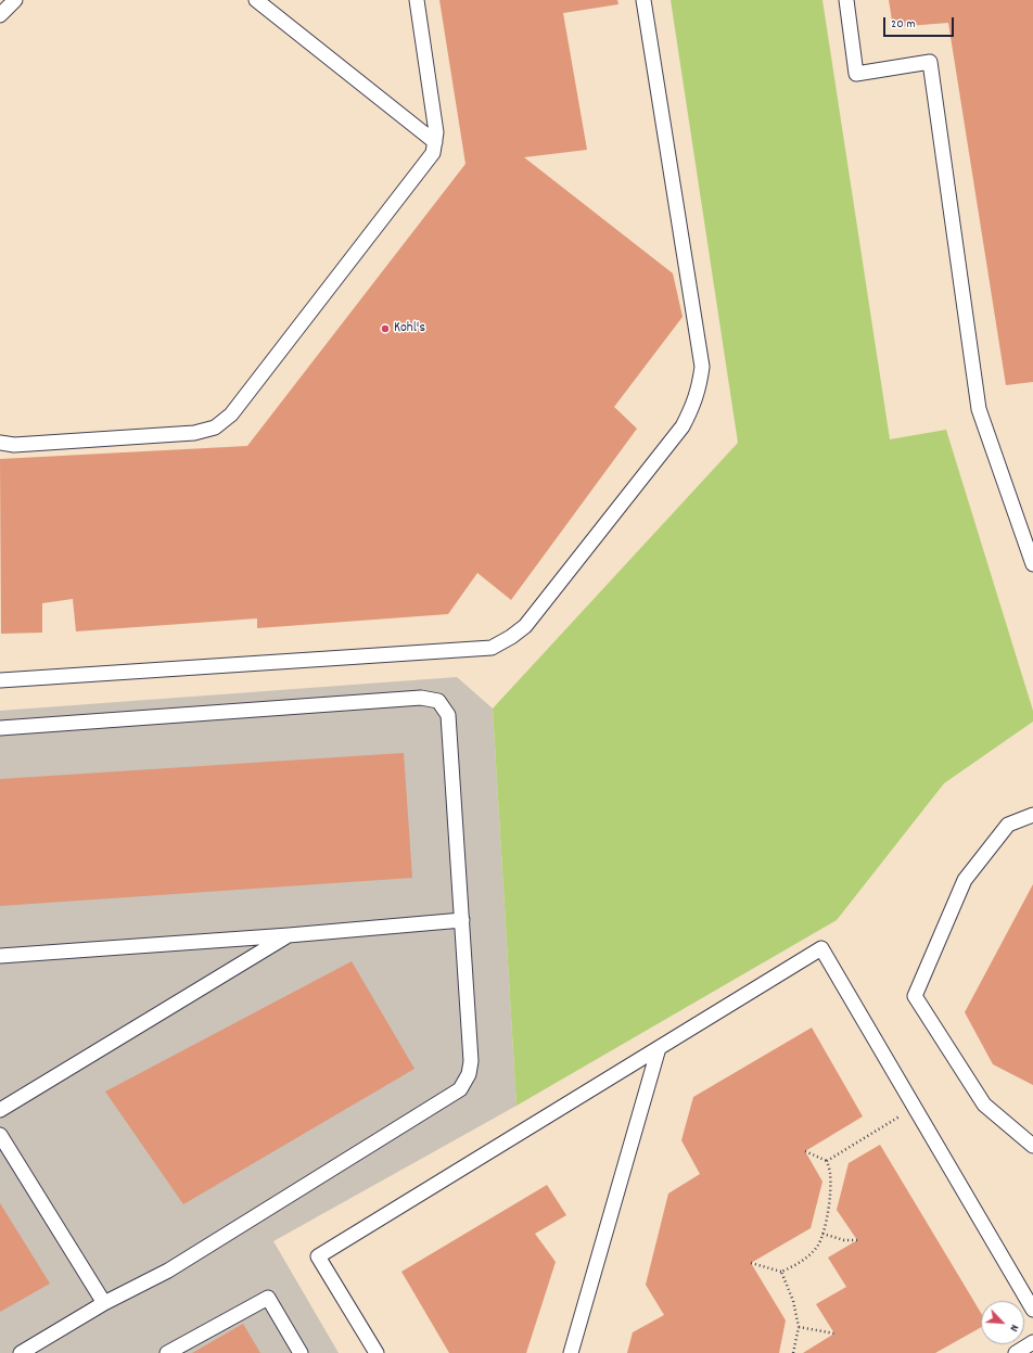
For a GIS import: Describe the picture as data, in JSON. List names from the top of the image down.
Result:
{
  "places": ["Kohl's"],
  "scale_bar": "20 m",
  "north": "bottom right"
}
